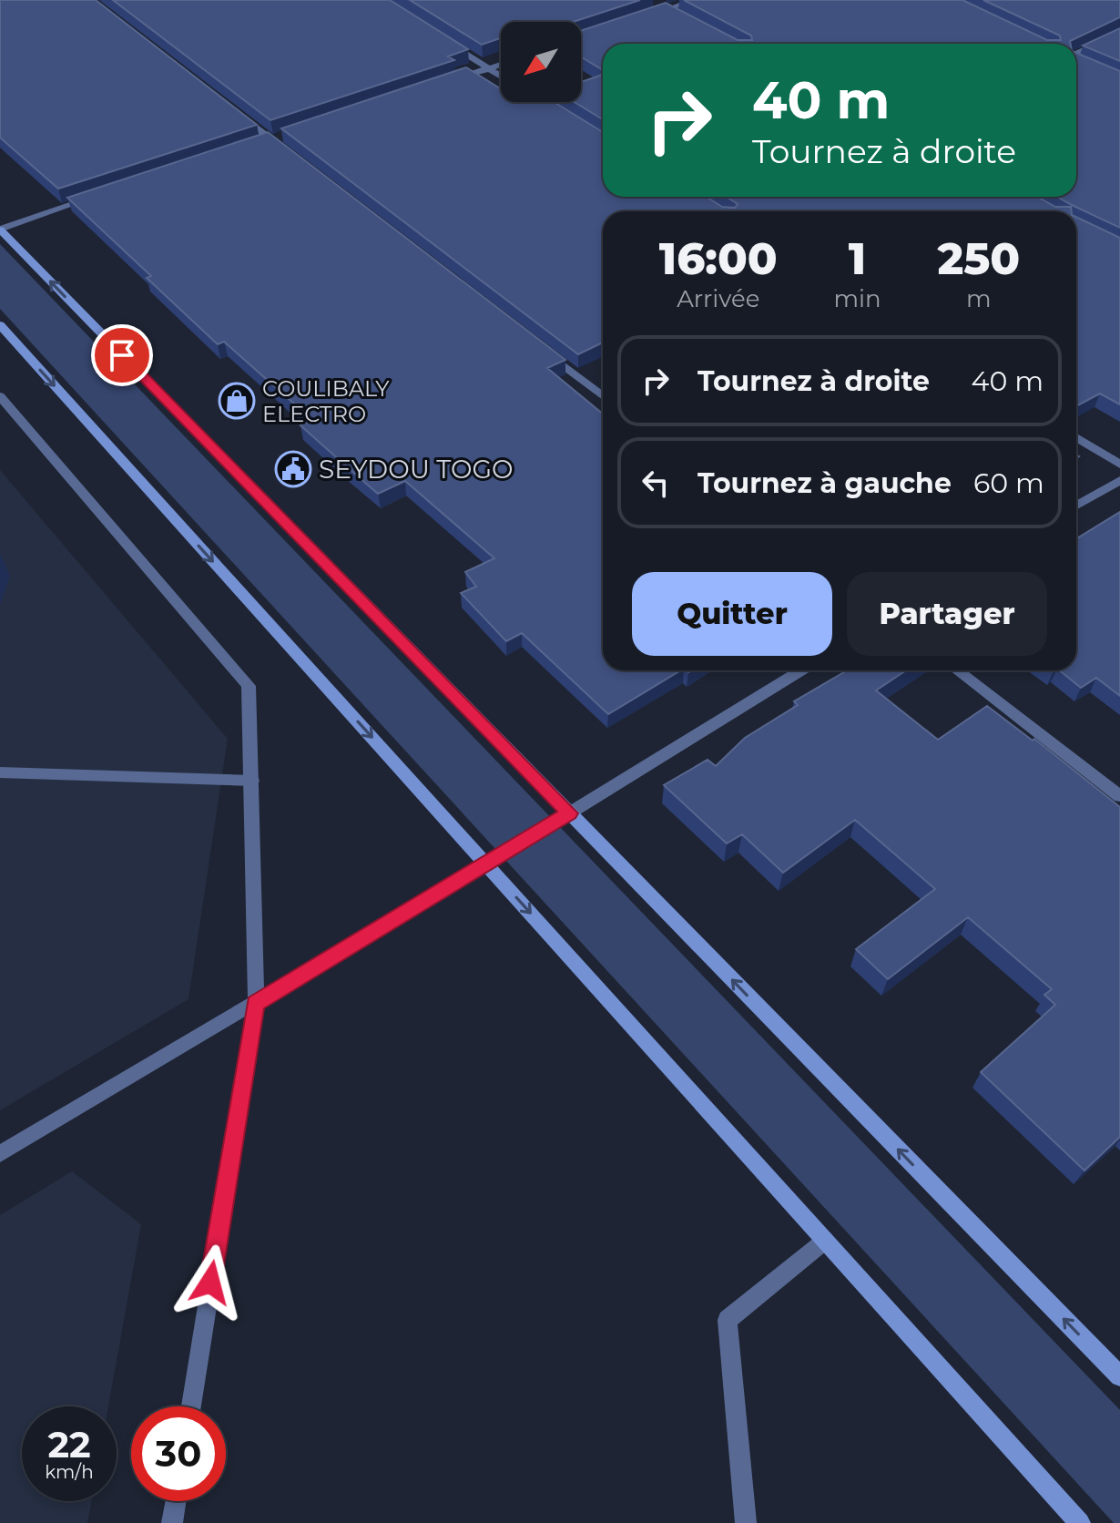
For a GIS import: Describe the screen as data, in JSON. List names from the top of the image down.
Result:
{
  "places": {
    "shop": ["COULIBALY ELECTRO"],
    "public building": ["SEYDOU TOGO"]
  },
  "north": "bottom left",
  "page": {
    "turn": ["40 m", "Tournez à droite"],
    "eta": [
      "16:00",
      "Arrivée",
      "1",
      "min",
      "250",
      "m"
    ],
    "list": [
      {
        "name": "Tournez à droite",
        "value": "40 m"
      },
      {
        "name": "Tournez à gauche",
        "value": "60 m"
      }
    ],
    "buttons": ["Quitter", "Partager"],
    "speed": "22 km/h",
    "limit": "30"
  }
}
